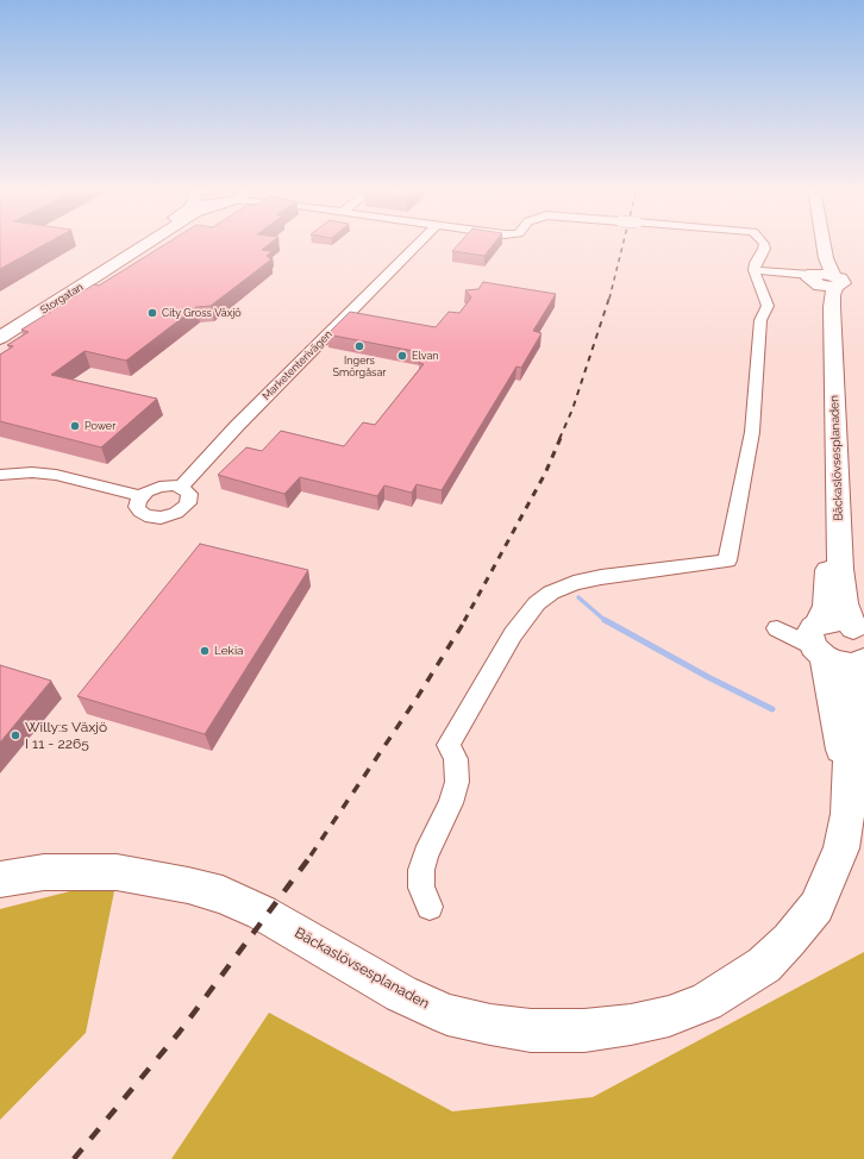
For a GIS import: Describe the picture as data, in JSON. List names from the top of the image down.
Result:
{
  "streets": {
    "street": ["Storgatan", "Marketenterivägen", "Bäckaslövsesplanaden"]
  },
  "places": [
    "City Gross Växjö",
    "Ingers Smörgåsar",
    "Elvan",
    "Power",
    "Lekia",
    "Willy:s Växjö I 11 - 2265"
  ]
}
